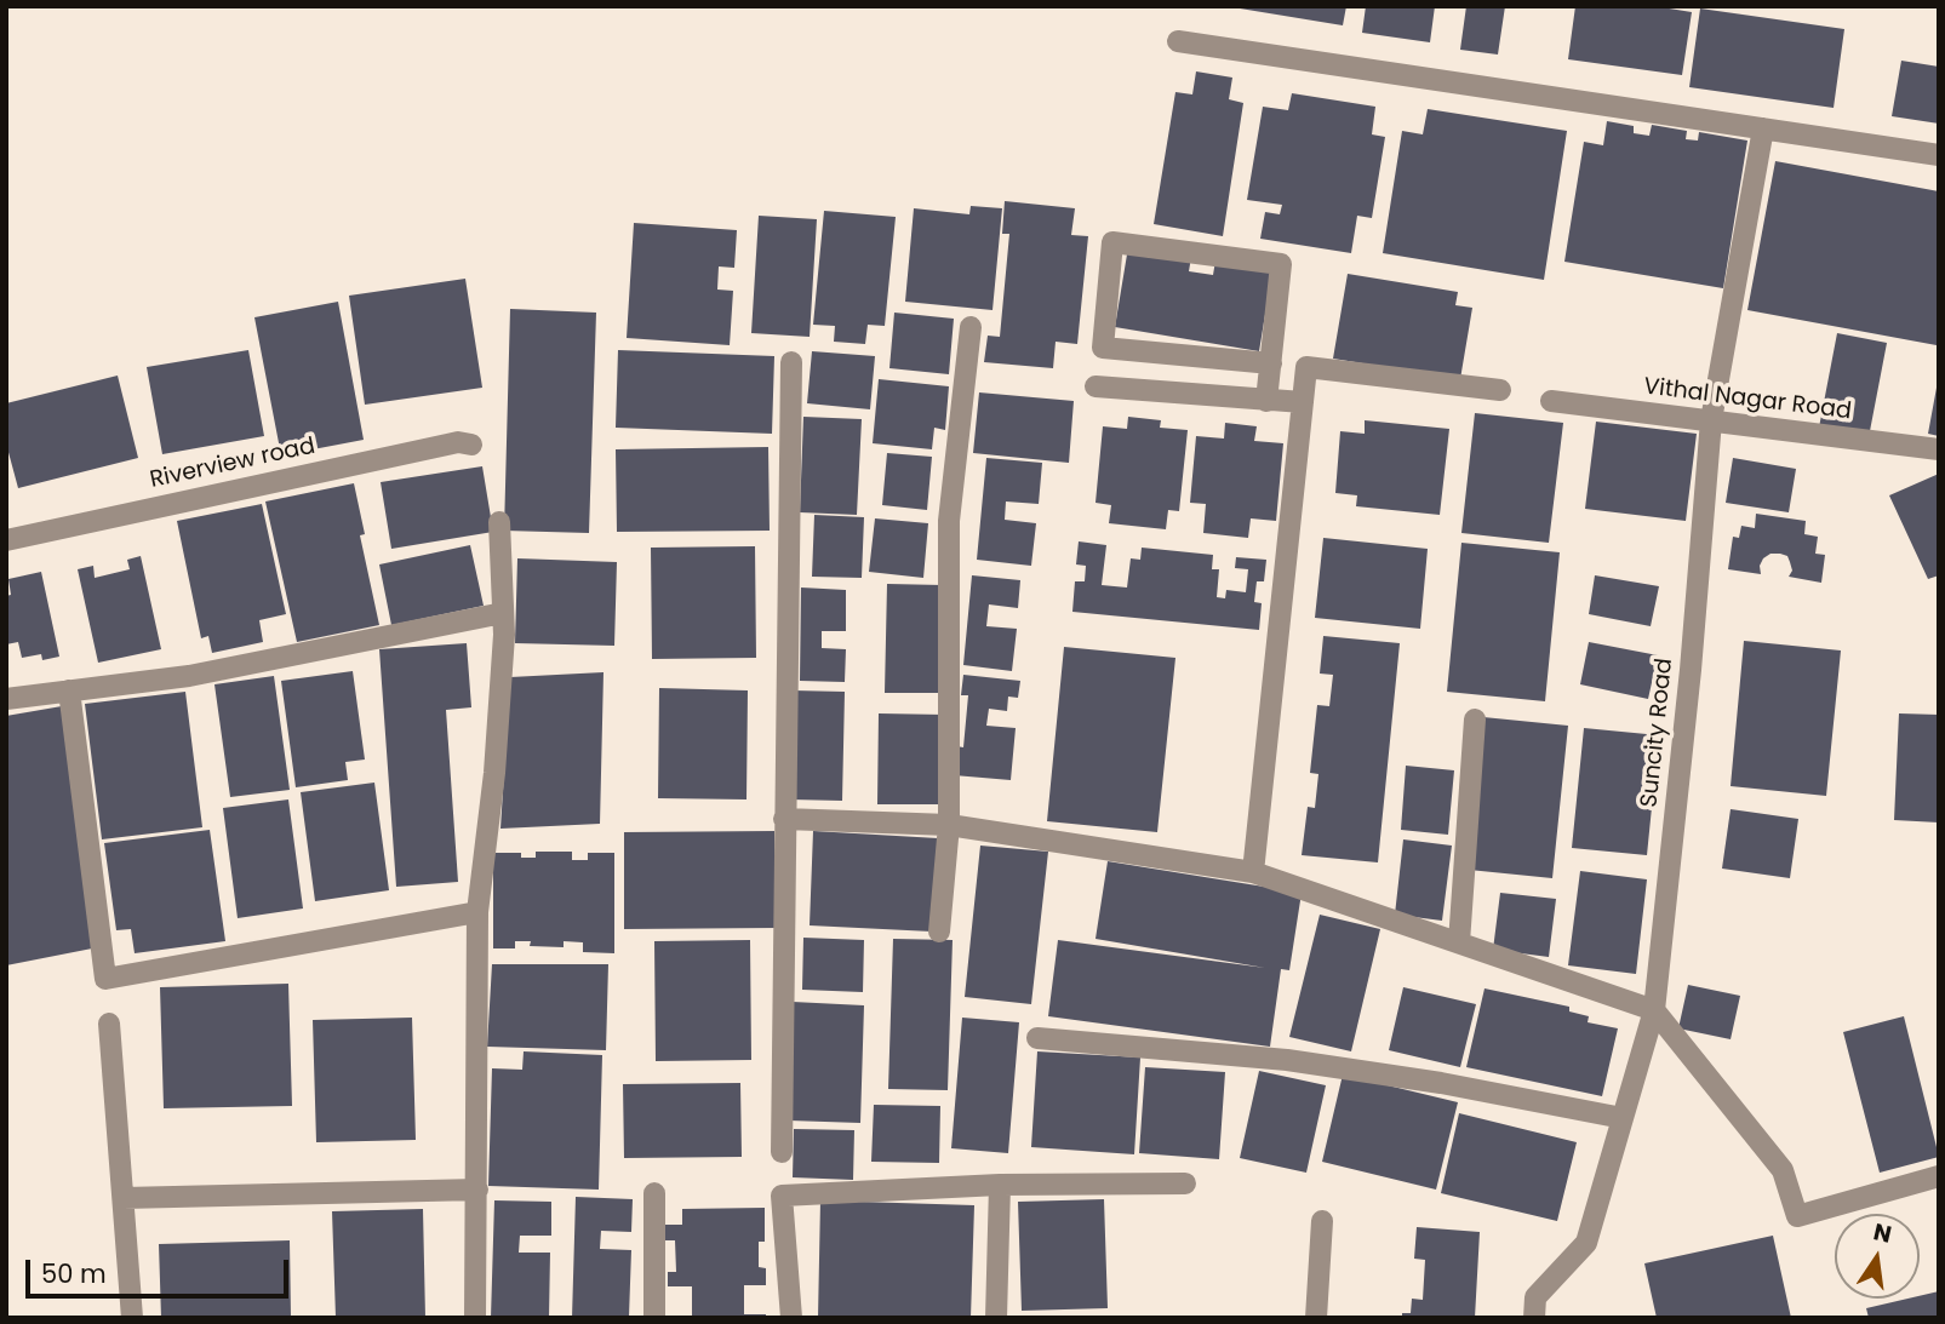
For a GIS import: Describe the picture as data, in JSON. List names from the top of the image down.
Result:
{
  "streets": {
    "street": ["Vithal Nagar Road", "Riverview road", "Suncity Road"]
  },
  "crossings": [
    ["Vithal Nagar Road", "Suncity Road"]
  ],
  "scale_bar": "50 m",
  "north": "top"
}
